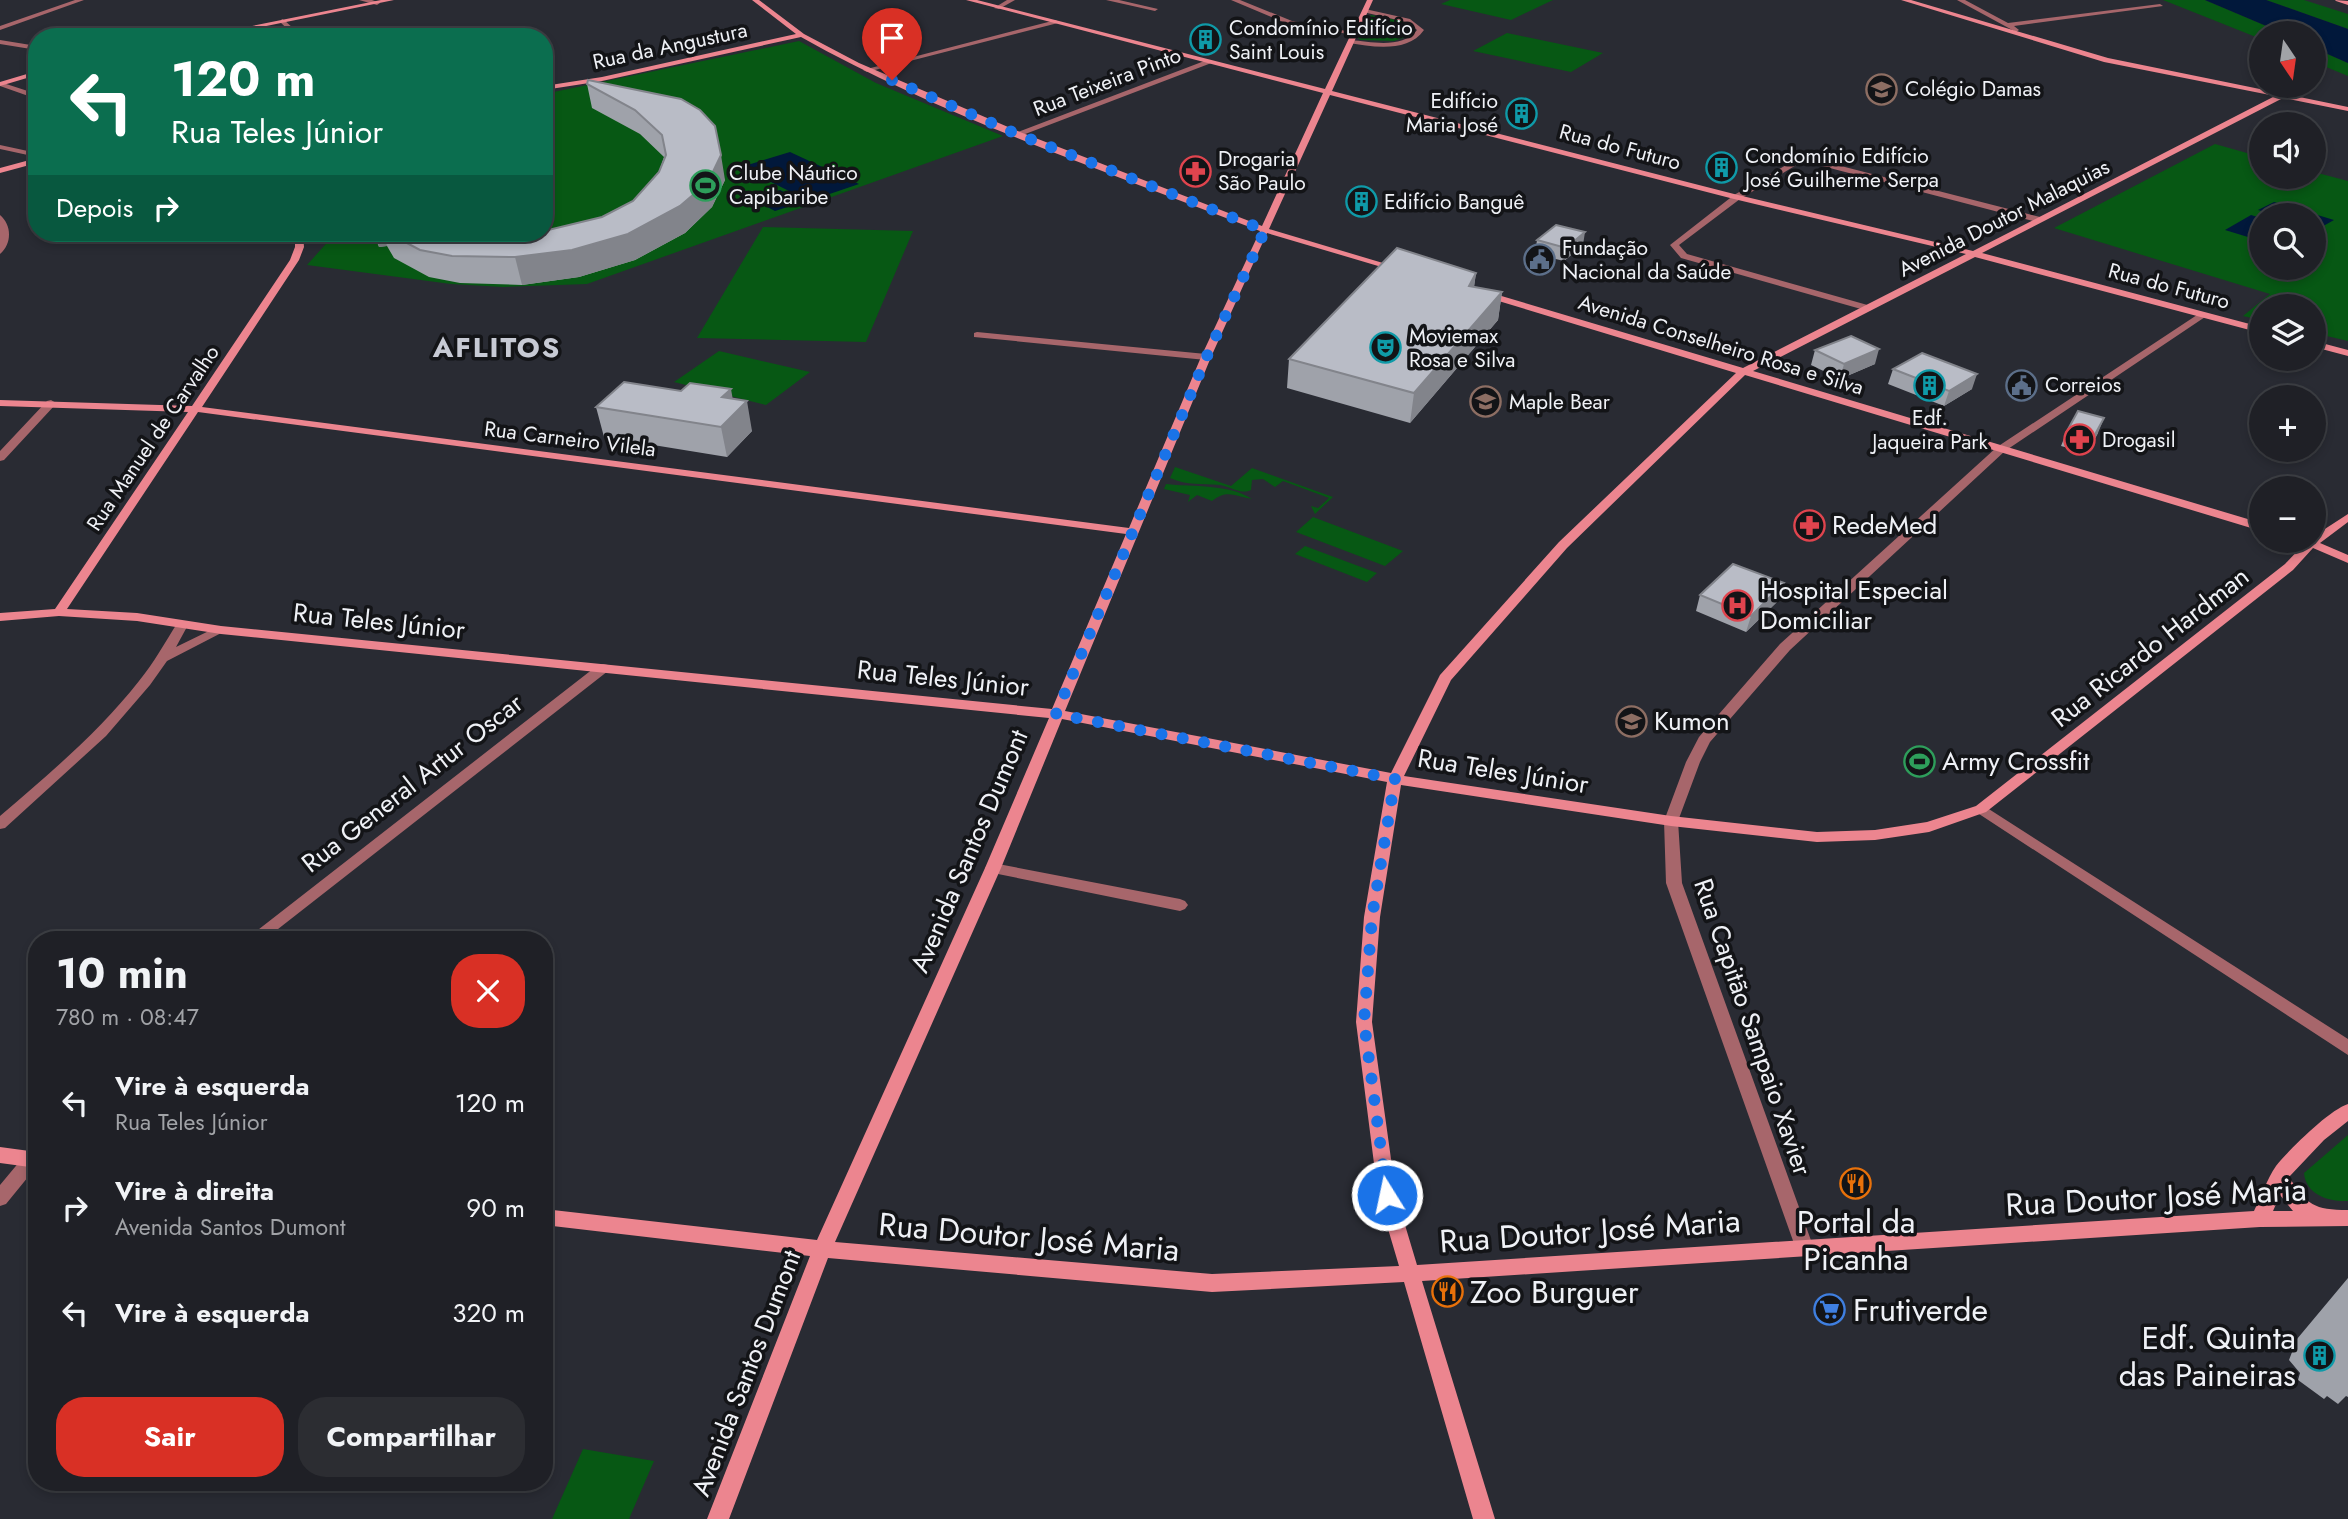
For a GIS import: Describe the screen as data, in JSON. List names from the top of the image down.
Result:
{
  "streets": {
    "street": [
      "Rua da Angustura",
      "Rua Teixeira Pinto",
      "Rua do Futuro",
      "Avenida Doutor Malaquias",
      "Avenida Conselheiro Rosa e Silva",
      "Rua Manuel de Carvalho",
      "Rua Carneiro Vilela",
      "Rua Teles Júnior",
      "Rua Ricardo Hardman",
      "Rua General Artur Oscar",
      "Avenida Santos Dumont",
      "Rua Capitão Sampaio Xavier",
      "Rua Doutor José Maria"
    ]
  },
  "crossings": [
    ["Rua Teixeira Pinto", "Rua do Futuro"],
    ["Rua do Futuro", "Avenida Doutor Malaquias"],
    ["Rua do Futuro", "Avenida Santos Dumont"],
    ["Rua do Futuro", "Rua Capitão Sampaio Xavier"],
    ["Avenida Doutor Malaquias", "Avenida Conselheiro Rosa e Silva"],
    ["Avenida Doutor Malaquias", "Rua Teles Júnior"],
    ["Avenida Doutor Malaquias", "Rua Doutor José Maria"],
    ["Avenida Conselheiro Rosa e Silva", "Rua Capitão Sampaio Xavier"],
    ["Rua Manuel de Carvalho", "Rua Carneiro Vilela"],
    ["Rua Manuel de Carvalho", "Rua Teles Júnior"],
    ["Rua Carneiro Vilela", "Avenida Santos Dumont"],
    ["Rua Teles Júnior", "Rua Ricardo Hardman"],
    ["Rua Teles Júnior", "Rua General Artur Oscar"],
    ["Rua Teles Júnior", "Avenida Santos Dumont"],
    ["Rua Teles Júnior", "Rua Capitão Sampaio Xavier"],
    ["Avenida Santos Dumont", "Rua Doutor José Maria"],
    ["Rua Capitão Sampaio Xavier", "Rua Doutor José Maria"]
  ],
  "districts": ["AFLITOS"],
  "places": {
    "building": [
      "Condomínio Edifício Saint Louis",
      "Edifício Maria José",
      "Condomínio Edifício José Guilherme Serpa",
      "Edifício Banguê",
      "Edf. Jaqueira Park",
      "Edf. Quinta das Paineiras"
    ],
    "school or university": ["Colégio Damas", "Maple Bear", "Kumon"],
    "pharmacy": ["Drogaria São Paulo", "Drogasil", "RedeMed"],
    "sports": ["Clube Náutico Capibaribe", "Army Crossfit"],
    "public building": ["Fundação Nacional da Saúde", "Correios"],
    "theatre": ["Moviemax Rosa e Silva"],
    "hospital": ["Hospital Especial Domiciliar"],
    "restaurant": ["Portal da Picanha", "Zoo Burguer"],
    "supermarket": ["Frutiverde"]
  },
  "north": "bottom",
  "page": {
    "map_buttons": ["+", "−"],
    "turn": ["120 m", "Rua Teles Júnior"],
    "then": "Depois",
    "heading": ["10 min", "780 m · 08:47"],
    "list": [
      {
        "name": "Vire à esquerda",
        "note": "Rua Teles Júnior",
        "value": "120 m"
      },
      {
        "name": "Vire à direita",
        "note": "Avenida Santos Dumont",
        "value": "90 m"
      },
      {
        "name": "Vire à esquerda",
        "value": "320 m"
      }
    ],
    "buttons": ["Sair", "Compartilhar"]
  }
}
